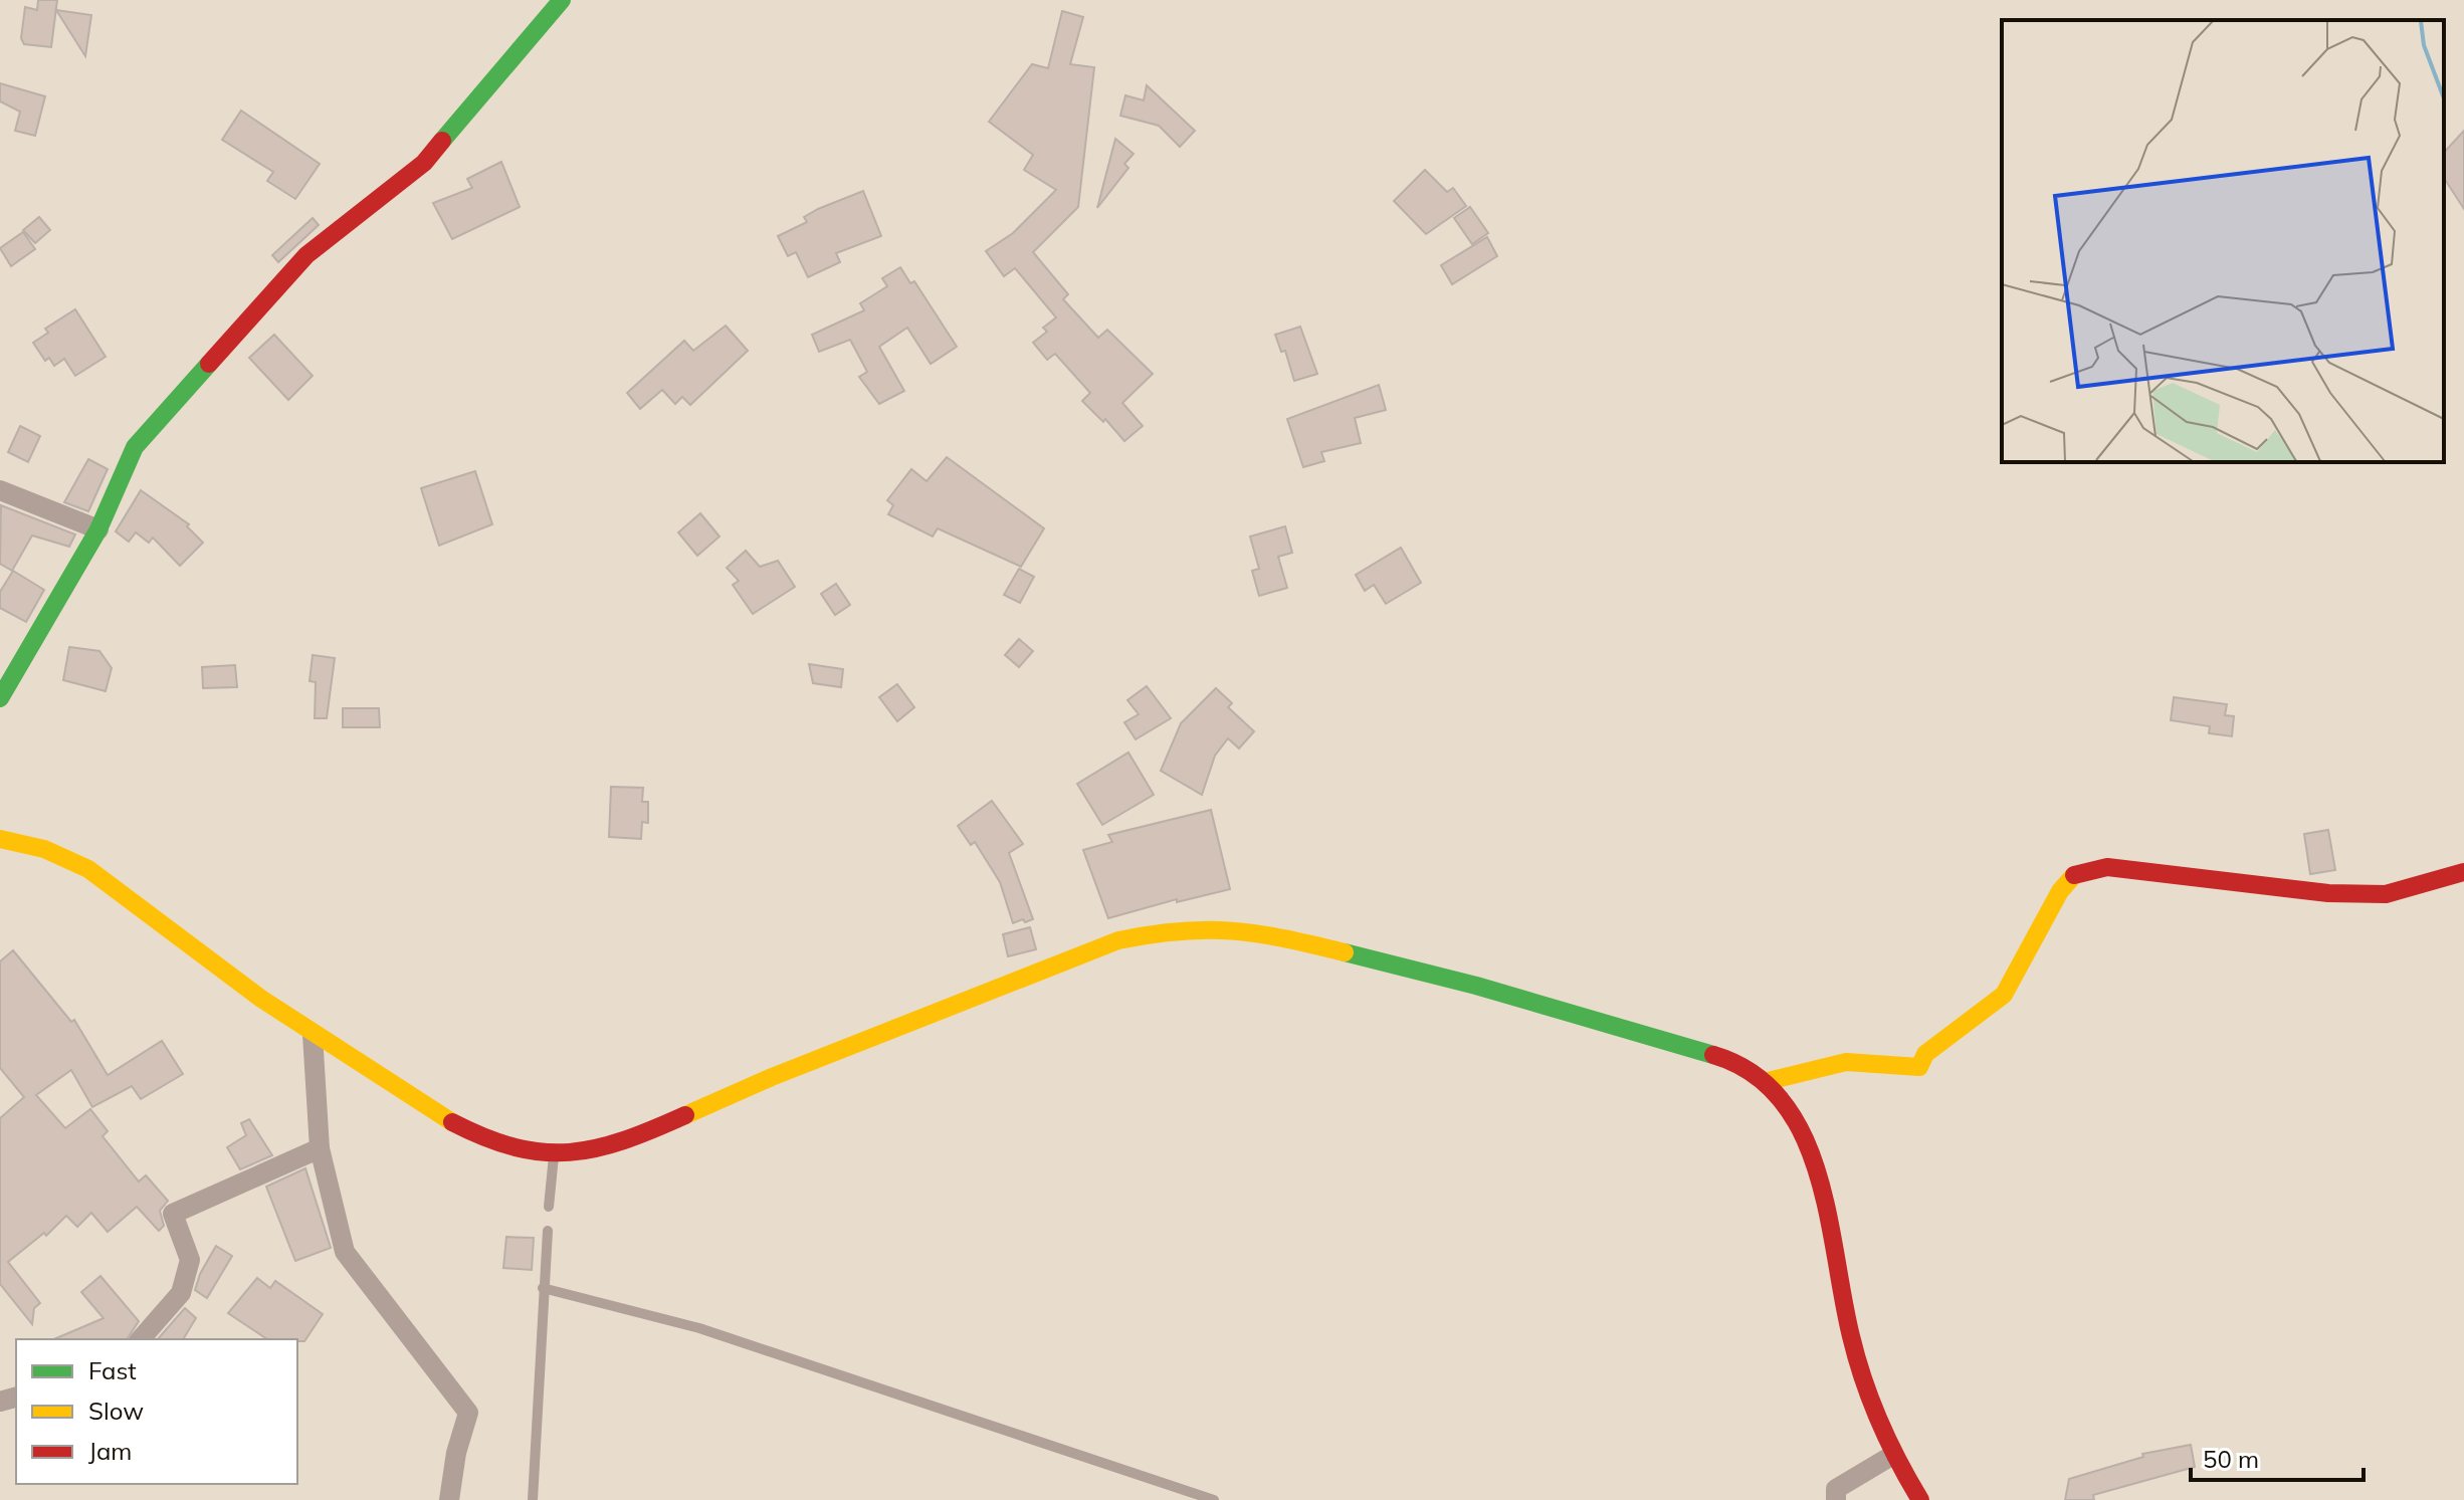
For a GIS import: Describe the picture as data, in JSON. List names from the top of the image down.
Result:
{
  "legend": ["Fast", "Slow", "Jam"],
  "scale_bar": "50 m"
}
